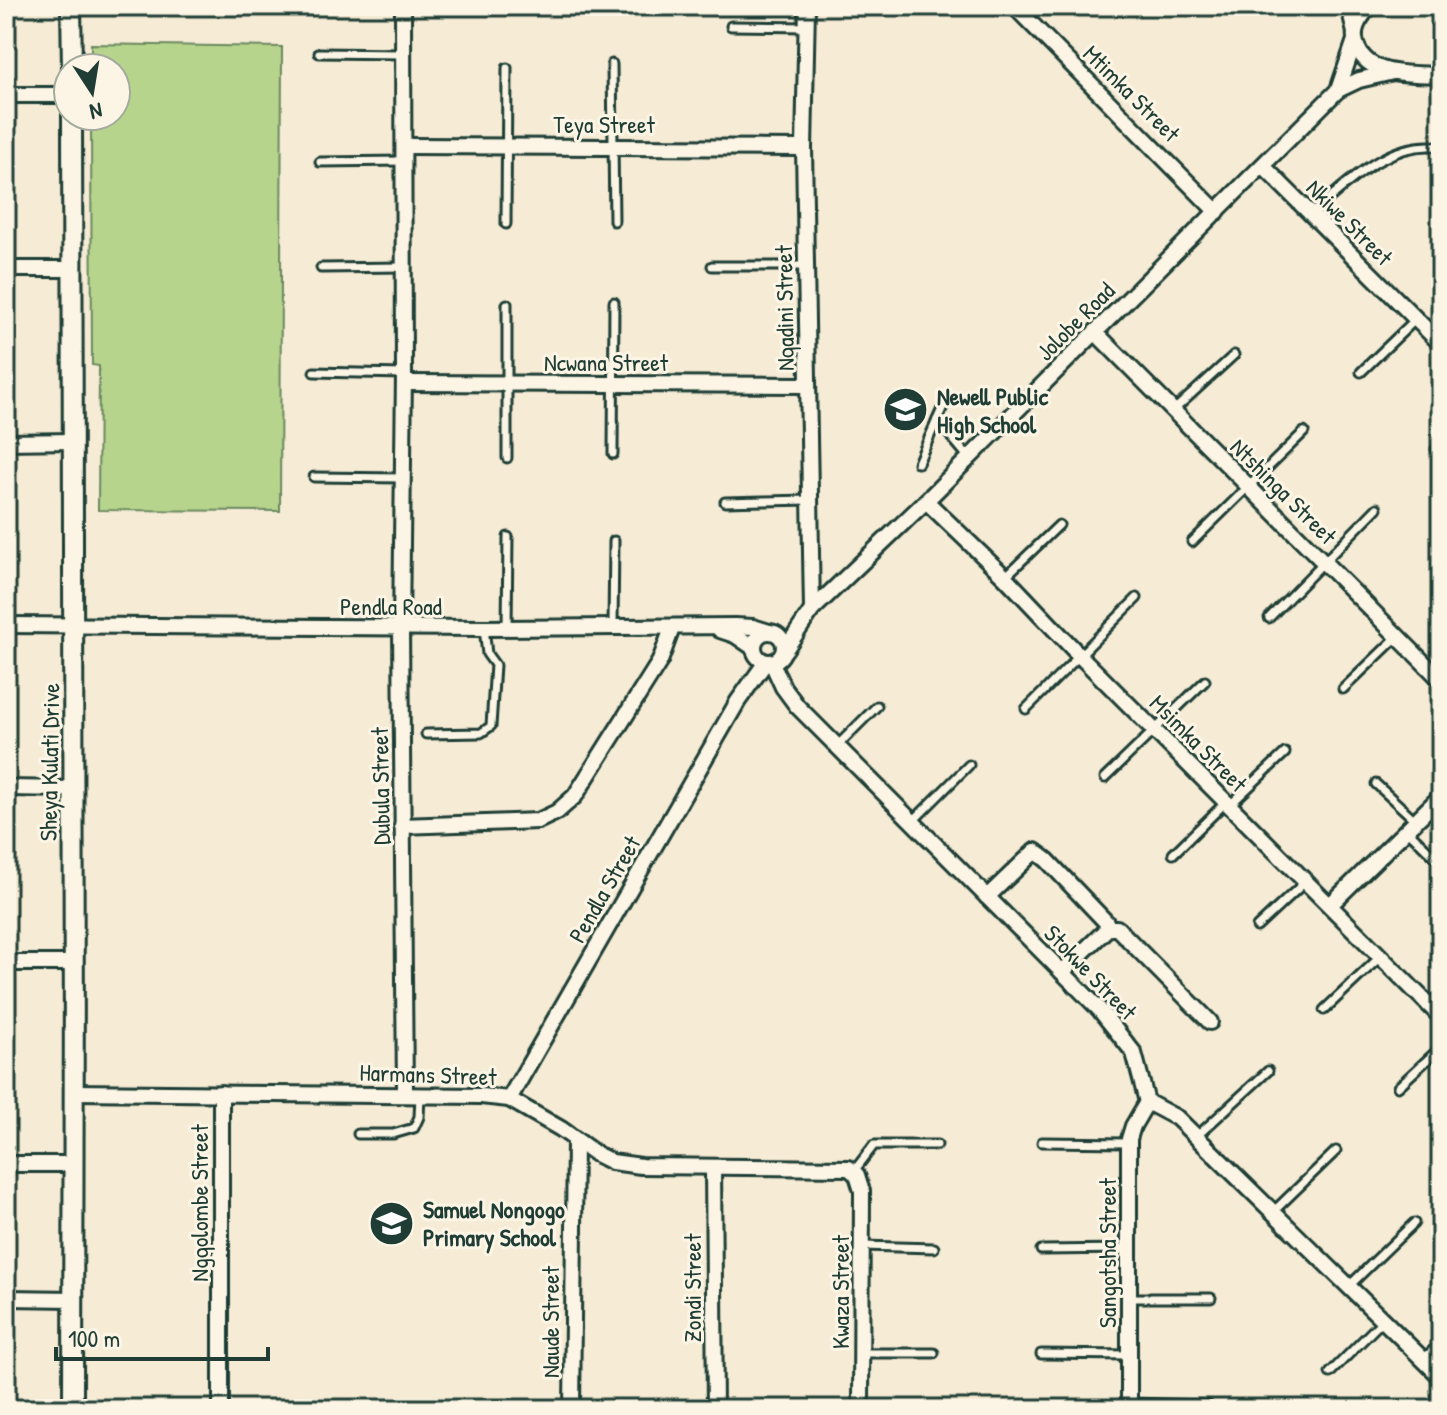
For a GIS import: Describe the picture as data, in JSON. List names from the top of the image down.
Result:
{
  "streets": {
    "street": [
      "Mtimka Street",
      "Teya Street",
      "Nkiwe Street",
      "Nqadini Street",
      "Jolobe Road",
      "Ncwana Street",
      "Ntshinga Street",
      "Pendla Road",
      "Msimka Street",
      "Sheya Kulati Drive",
      "Dubula Street",
      "Pendla Street",
      "Stokwe Street",
      "Harmans Street",
      "Ngqolombe Street",
      "Sangotsha Street",
      "Zondi Street",
      "Kwaza Street",
      "Naude Street"
    ]
  },
  "crossings": [
    ["Mtimka Street", "Jolobe Road"],
    ["Teya Street", "Nqadini Street"],
    ["Teya Street", "Dubula Street"],
    ["Nkiwe Street", "Jolobe Road"],
    ["Nqadini Street", "Jolobe Road"],
    ["Nqadini Street", "Ncwana Street"],
    ["Jolobe Road", "Ntshinga Street"],
    ["Jolobe Road", "Pendla Road"],
    ["Jolobe Road", "Msimka Street"],
    ["Jolobe Road", "Pendla Street"],
    ["Jolobe Road", "Stokwe Street"],
    ["Ncwana Street", "Dubula Street"],
    ["Pendla Road", "Sheya Kulati Drive"],
    ["Pendla Road", "Dubula Street"],
    ["Pendla Road", "Pendla Street"],
    ["Pendla Road", "Stokwe Street"],
    ["Sheya Kulati Drive", "Harmans Street"],
    ["Dubula Street", "Harmans Street"],
    ["Pendla Street", "Stokwe Street"],
    ["Pendla Street", "Harmans Street"],
    ["Stokwe Street", "Sangotsha Street"],
    ["Harmans Street", "Ngqolombe Street"],
    ["Harmans Street", "Zondi Street"],
    ["Harmans Street", "Kwaza Street"],
    ["Harmans Street", "Naude Street"]
  ],
  "places": {
    "school or university": ["Newell Public High School", "Samuel Nongogo Primary School"]
  },
  "scale_bar": "100 m",
  "north": "bottom"
}
